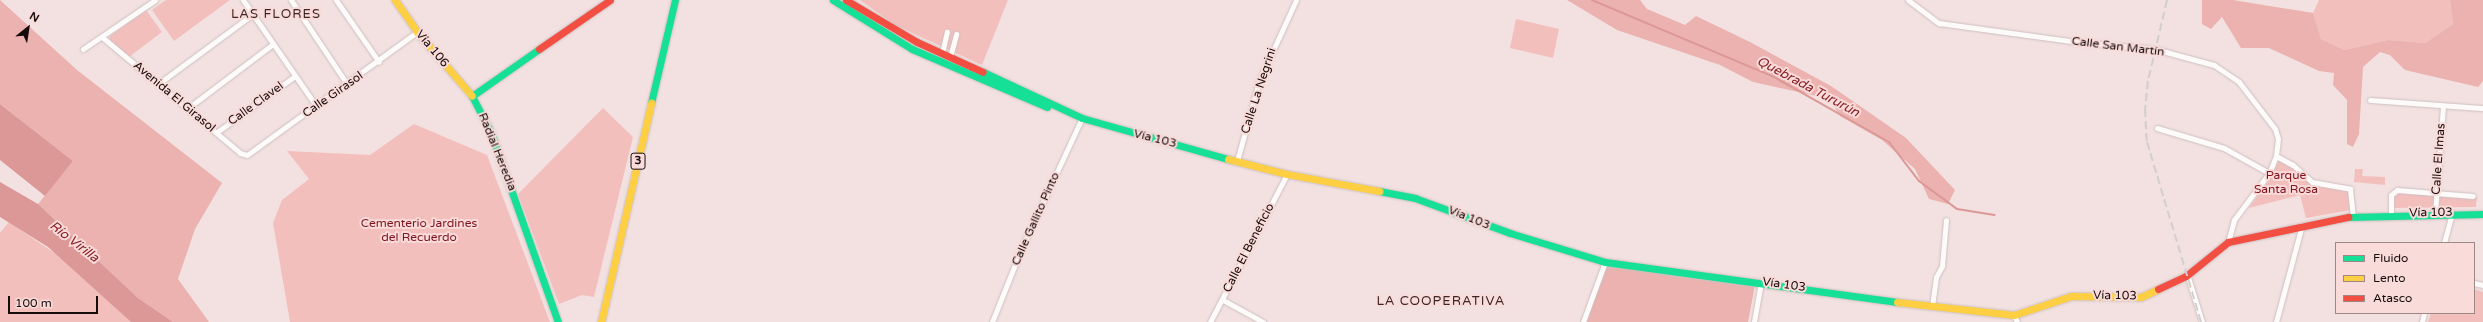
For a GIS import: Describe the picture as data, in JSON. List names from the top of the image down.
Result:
{
  "streets": {
    "main road": [
      "Vía 106",
      "Vía 103",
      "Radial Heredia",
      "3"
    ],
    "street": [
      "Calle San Martín",
      "Calle La Negrini",
      "Calle Girasol",
      "Avenida El Girasol",
      "Calle Clavel",
      "Calle El Imas",
      "Calle Gallito Pinto",
      "Calle El Beneficio"
    ]
  },
  "crossings": [
    ["Calle San Martín", "Vía 103"],
    ["Vía 106", "Calle Girasol"],
    ["Vía 106", "Radial Heredia"],
    ["Calle La Negrini", "Vía 103"],
    ["Calle Girasol", "Avenida El Girasol"],
    ["Avenida El Girasol", "Calle Clavel"],
    ["Vía 103", "Calle El Imas"],
    ["Vía 103", "Calle Gallito Pinto"],
    ["Vía 103", "Calle El Beneficio"]
  ],
  "districts": ["LAS FLORES", "LA COOPERATIVA"],
  "water": ["Quebrada Tururún", "Río Virilla"],
  "parks": ["Parque Santa Rosa", "Cementerio Jardines del Recuerdo"],
  "legend": ["Fluido", "Lento", "Atasco"],
  "scale_bar": "100 m",
  "north": "top right"
}
